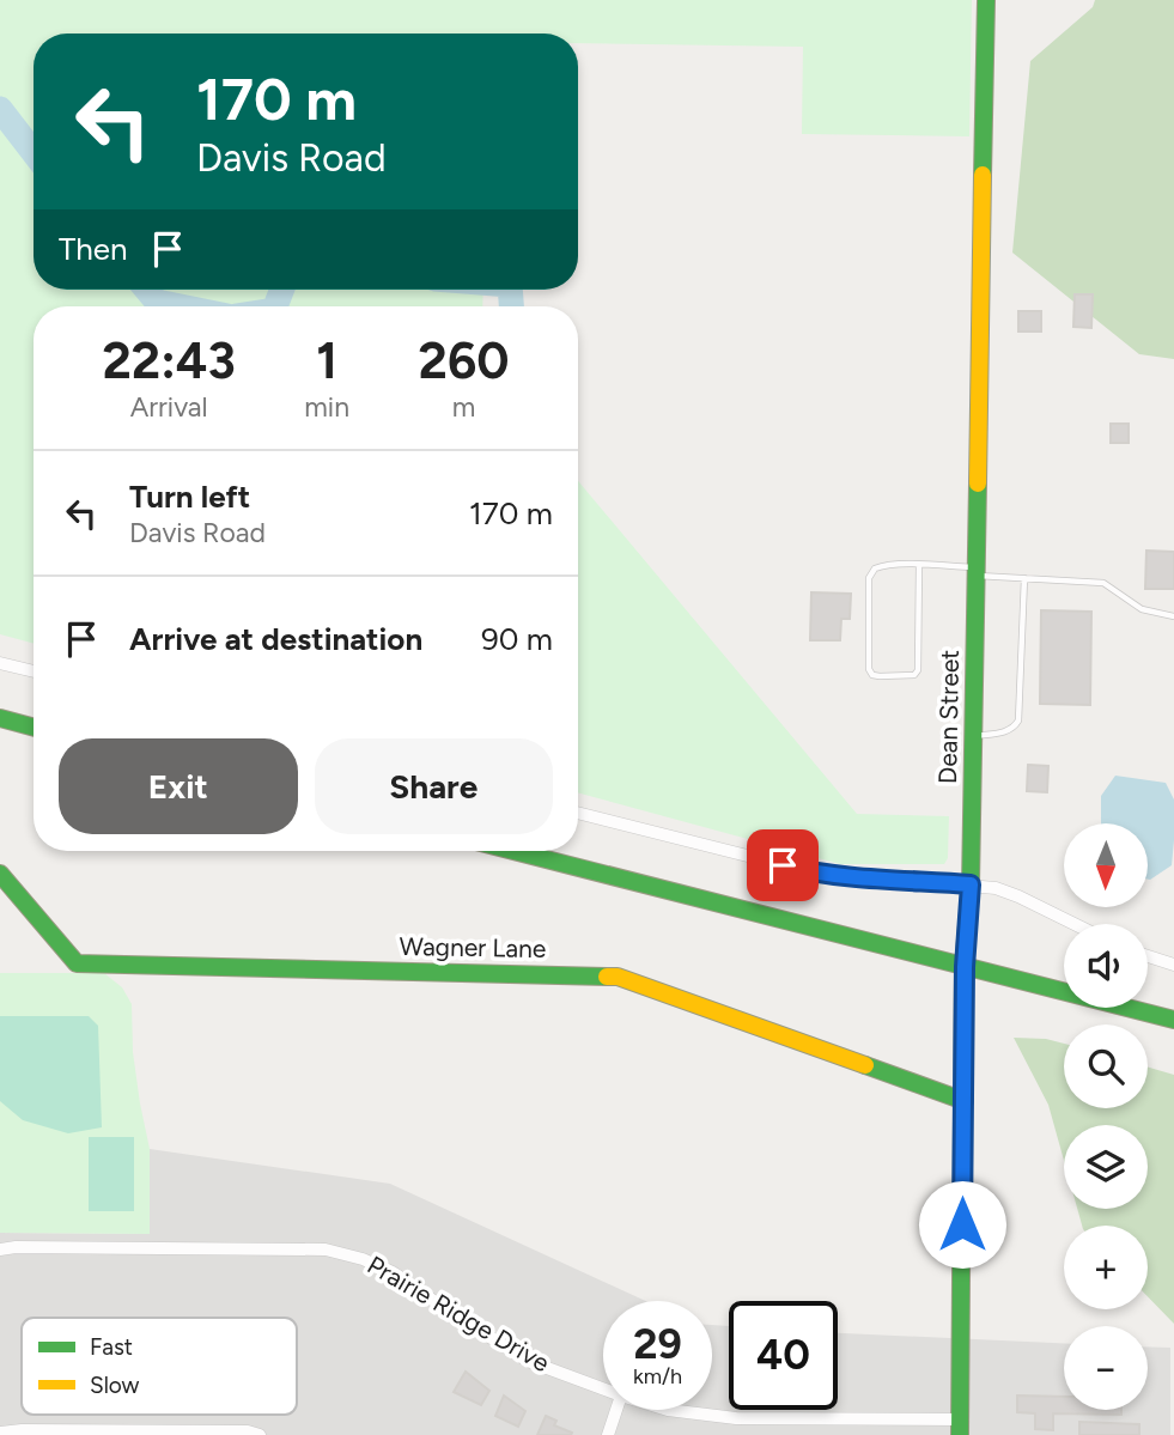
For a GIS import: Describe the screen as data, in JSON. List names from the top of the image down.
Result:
{
  "streets": {
    "street": ["Dean Street", "Wagner Lane", "Prairie Ridge Drive"]
  },
  "crossings": [
    ["Dean Street", "Wagner Lane"],
    ["Dean Street", "Prairie Ridge Drive"]
  ],
  "legend": ["Fast", "Slow"],
  "north": "bottom",
  "page": {
    "turn": ["170 m", "Davis Road"],
    "then": "Then",
    "eta": [
      "22:43",
      "Arrival",
      "1",
      "min",
      "260",
      "m"
    ],
    "list": [
      {
        "name": "Turn left",
        "note": "Davis Road",
        "value": "170 m"
      },
      {
        "name": "Arrive at destination",
        "value": "90 m"
      }
    ],
    "buttons": ["Exit", "Share"],
    "map_buttons": ["+", "−"],
    "speed": "29 km/h",
    "limit": "40"
  }
}
